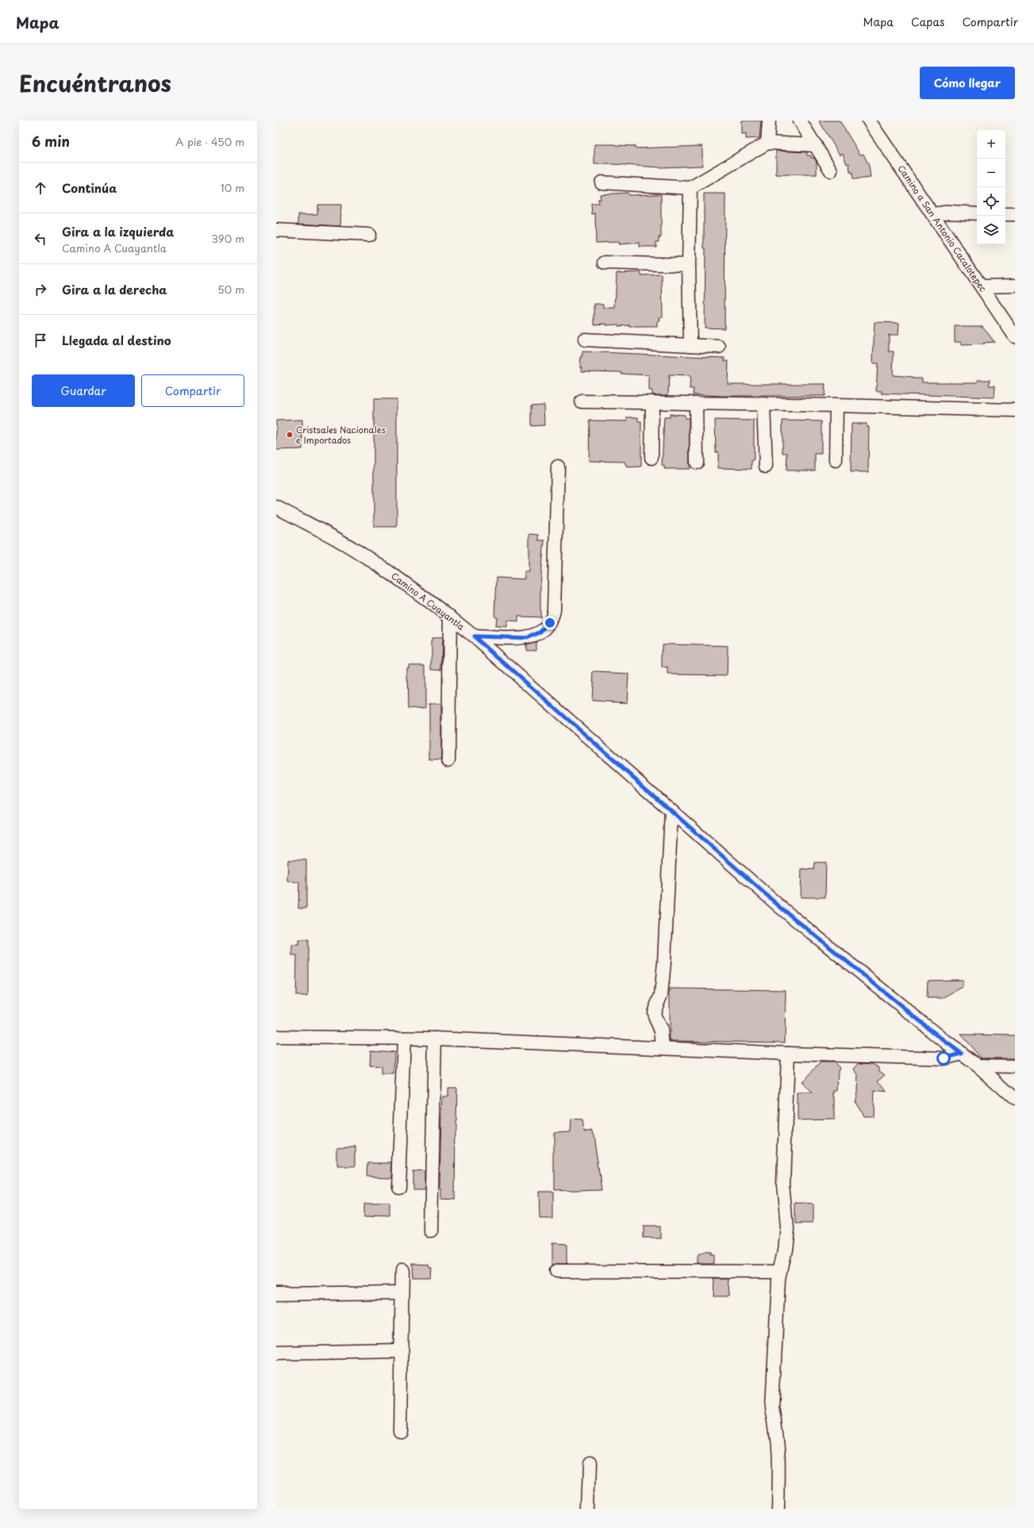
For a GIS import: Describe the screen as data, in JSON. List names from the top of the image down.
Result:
{
  "streets": {
    "street": ["Camino a San Antonio Cacalotepec", "Camino A Cuayantla"]
  },
  "places": ["Cristsales Nacionales e Importados"],
  "page": {
    "header": "Mapa",
    "nav": ["Mapa", "Capas", "Compartir"],
    "title": "Encuéntranos",
    "buttons": [
      "Cómo llegar",
      ["Guardar", "Compartir"]
    ],
    "heading": ["6 min", "A pie · 450 m"],
    "map_buttons": ["+", "−"],
    "list": [
      ["Continúa", "10 m"],
      ["Gira a la izquierda", "Camino A Cuayantla", "390 m"],
      ["Gira a la derecha", "50 m"],
      "Llegada al destino"
    ]
  }
}
